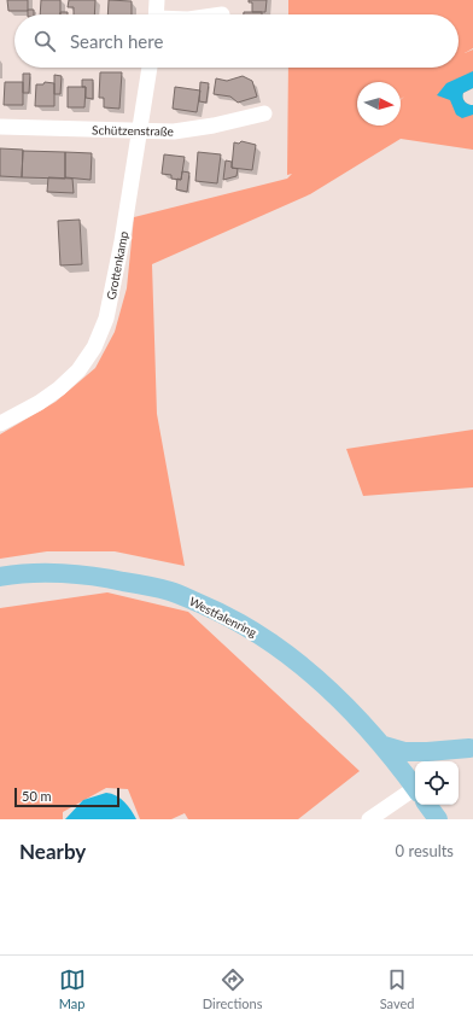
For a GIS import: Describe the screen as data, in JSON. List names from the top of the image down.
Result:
{
  "streets": {
    "main road": ["Westfalenring"],
    "street": ["Schützenstraße", "Grottenkamp"]
  },
  "crossings": [
    ["Schützenstraße", "Grottenkamp"]
  ],
  "scale_bar": "50 m",
  "north": "right",
  "page": {
    "search": "Search here",
    "scale": "50 m",
    "heading": ["Nearby", "0 results"],
    "nav": ["Map", "Directions", "Saved"]
  }
}
